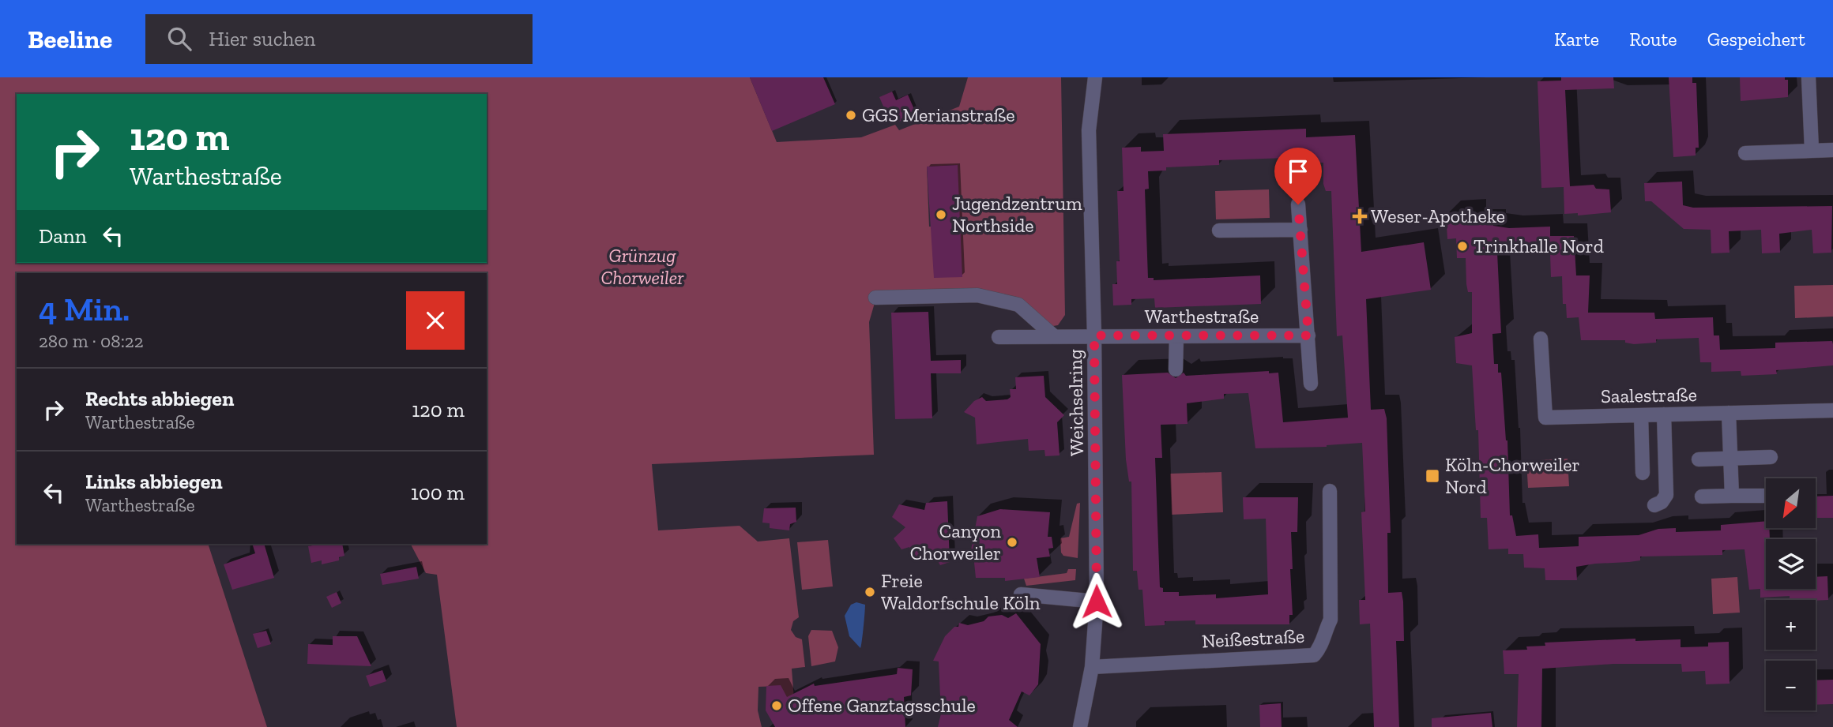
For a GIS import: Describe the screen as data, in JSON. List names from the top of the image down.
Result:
{
  "streets": {
    "street": [
      "Warthestraße",
      "Saalestraße",
      "Weichselring",
      "Neißestraße"
    ]
  },
  "crossings": [
    ["Warthestraße", "Weichselring"],
    ["Weichselring", "Neißestraße"]
  ],
  "parks": ["Grünzug Chorweiler"],
  "places": {
    "other": [
      "GGS Merianstraße",
      "Jugendzentrum Northside",
      "Trinkhalle Nord",
      "Canyon Chorweiler",
      "Freie Waldorfschule Köln",
      "Offene Ganztagsschule"
    ],
    "health": ["Weser-Apotheke"],
    "transit": ["Köln-Chorweiler Nord"]
  },
  "north": "bottom left",
  "page": {
    "header": "Beeline",
    "search": "Hier suchen",
    "nav": ["Karte", "Route", "Gespeichert"],
    "turn": ["120 m", "Warthestraße"],
    "then": "Dann",
    "heading": ["4 Min.", "280 m · 08:22"],
    "list": [
      {
        "name": "Rechts abbiegen",
        "note": "Warthestraße",
        "value": "120 m"
      },
      {
        "name": "Links abbiegen",
        "note": "Warthestraße",
        "value": "100 m"
      }
    ],
    "map_buttons": ["+", "−"]
  }
}
